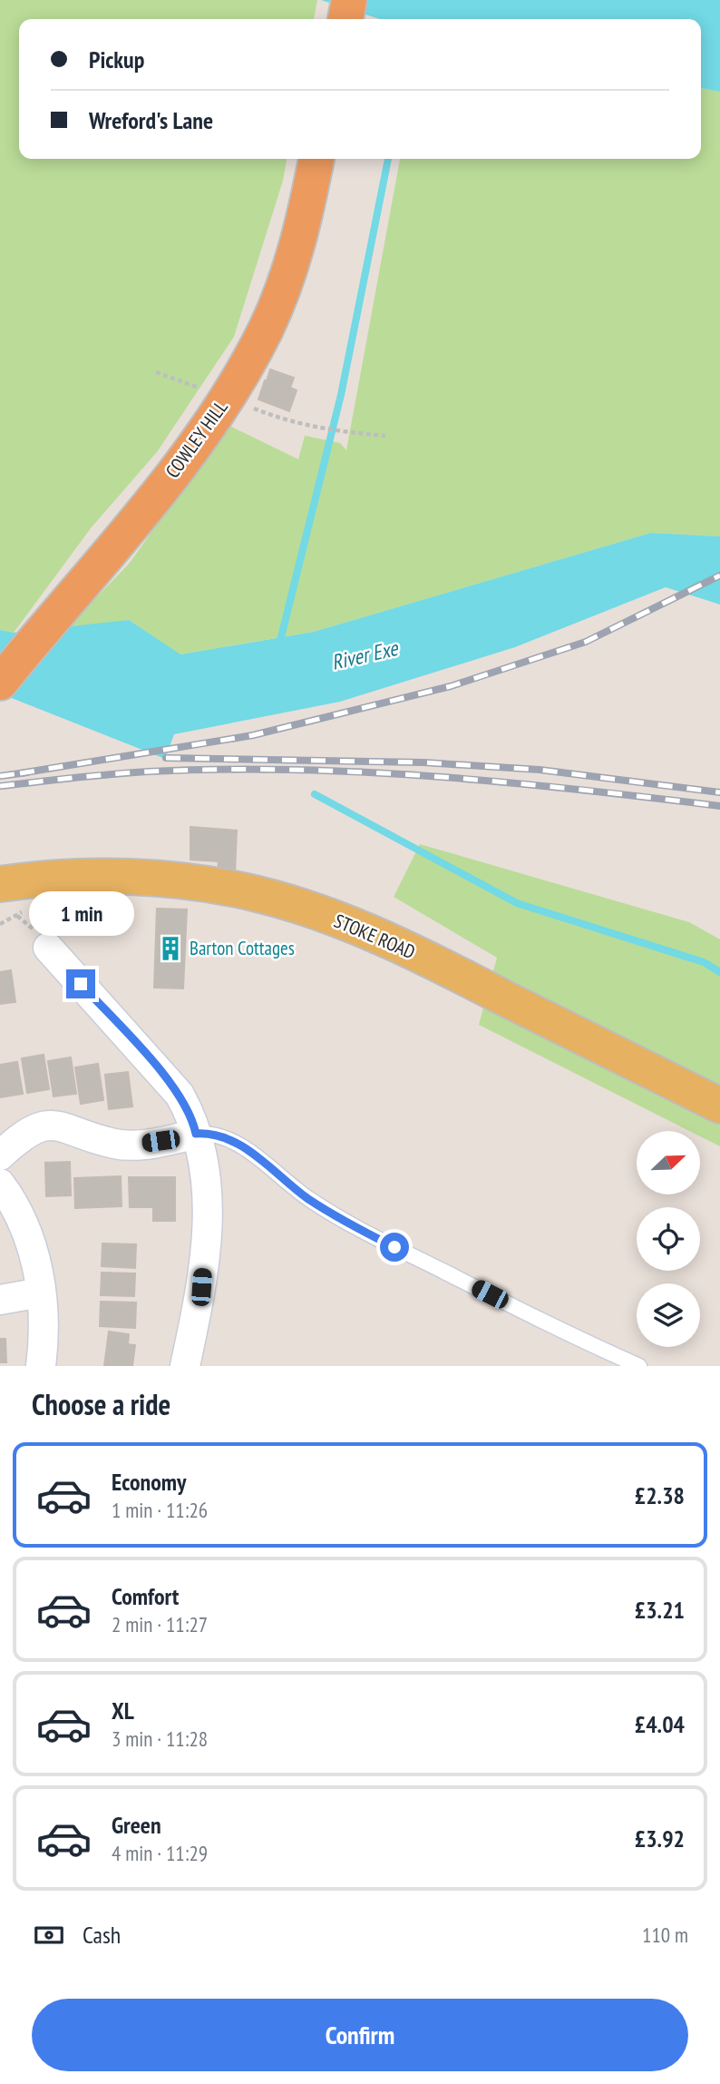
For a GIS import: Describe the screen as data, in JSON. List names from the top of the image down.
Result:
{
  "streets": {
    "highway": ["COWLEY HILL"],
    "main road": ["STOKE ROAD"]
  },
  "water": ["River Exe"],
  "places": {
    "building": ["Barton Cottages"]
  },
  "north": "top right",
  "page": {
    "banner": ["Pickup", "Wreford's Lane"],
    "bubble": "1 min",
    "heading": "Choose a ride",
    "list": [
      {
        "name": "Economy",
        "note": "1 min · 11:26",
        "value": "£2.38"
      },
      {
        "name": "Comfort",
        "note": "2 min · 11:27",
        "value": "£3.21"
      },
      {
        "name": "XL",
        "note": "3 min · 11:28",
        "value": "£4.04"
      },
      {
        "name": "Green",
        "note": "4 min · 11:29",
        "value": "£3.92"
      }
    ],
    "pay": ["Cash", "110 m"],
    "buttons": "Confirm"
  }
}
